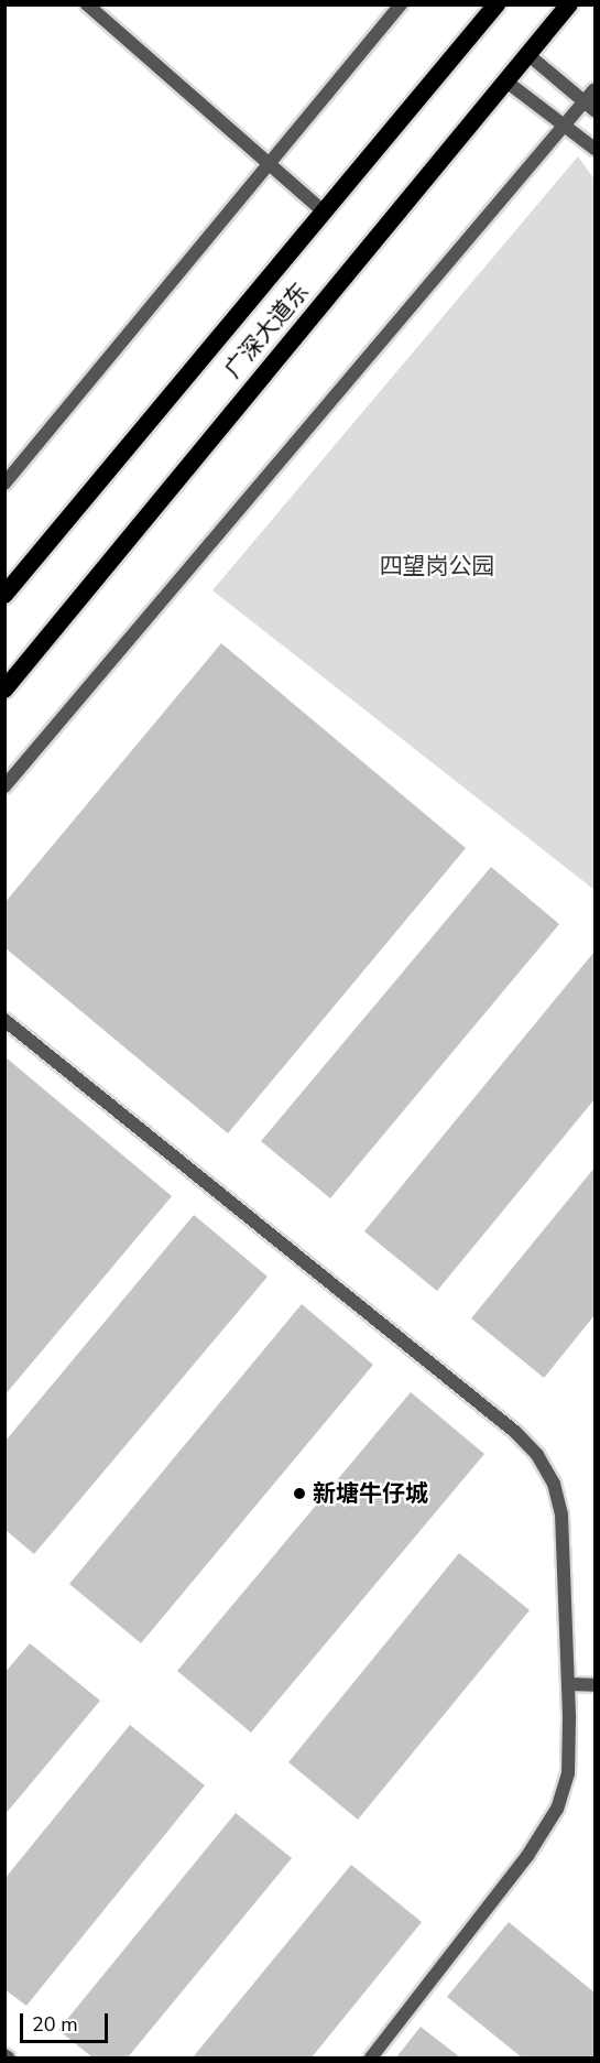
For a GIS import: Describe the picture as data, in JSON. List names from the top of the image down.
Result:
{
  "streets": {
    "highway": ["广深大道东"]
  },
  "parks": ["四望岗公园"],
  "places": ["新塘牛仔城"],
  "scale_bar": "20 m"
}
